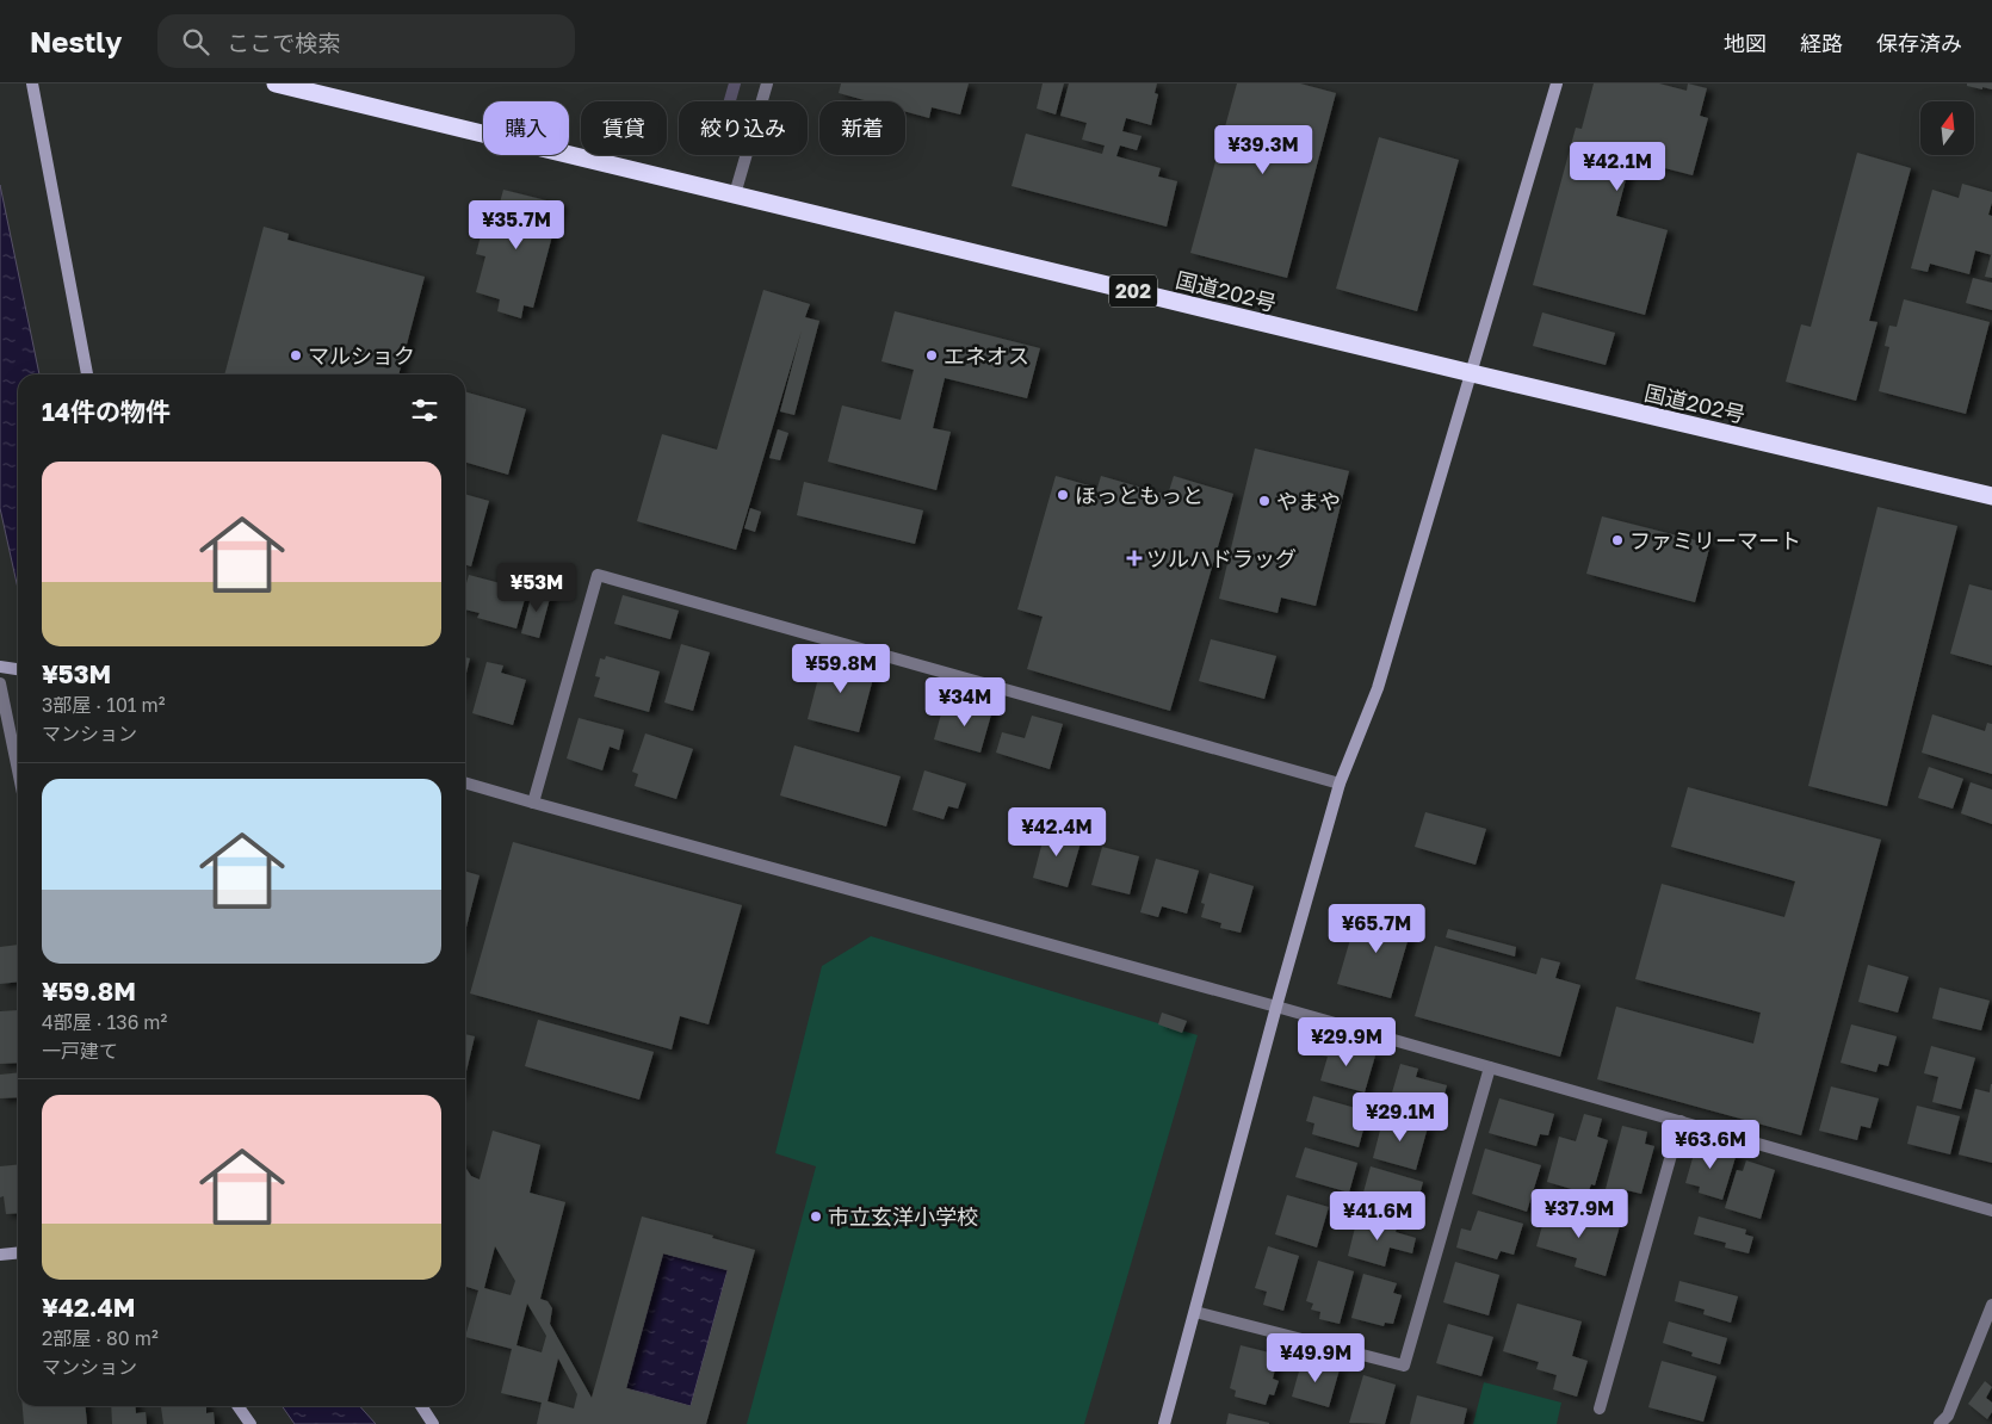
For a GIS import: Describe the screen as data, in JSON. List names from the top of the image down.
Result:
{
  "streets": {
    "highway": ["202", "国道202号"]
  },
  "places": {
    "other": [
      "マルショク",
      "エネオス",
      "ほっともっと",
      "やまや",
      "ファミリーマート",
      "市立玄洋小学校"
    ],
    "health": ["ツルハドラッグ"]
  },
  "north": "top",
  "page": {
    "header": "Nestly",
    "search": "ここで検索",
    "nav": ["地図", "経路", "保存済み"],
    "chip": [
      "購入",
      "賃貸",
      "絞り込み",
      "新着"
    ],
    "price": [
      "¥39.3M",
      "¥42.1M",
      "¥35.7M",
      "¥53M",
      "¥59.8M",
      "¥34M",
      "¥42.4M",
      "¥65.7M",
      "¥29.9M",
      "¥29.1M",
      "¥63.6M",
      "¥37.9M",
      "¥41.6M",
      "¥49.9M"
    ],
    "heading": "14件の物件",
    "list": [
      {
        "name": "¥53M",
        "note": "3部屋 · 101 m² · マンション"
      },
      {
        "name": "¥59.8M",
        "note": "4部屋 · 136 m² · 一戸建て"
      },
      {
        "name": "¥42.4M",
        "note": "2部屋 · 80 m² · マンション"
      }
    ]
  }
}
